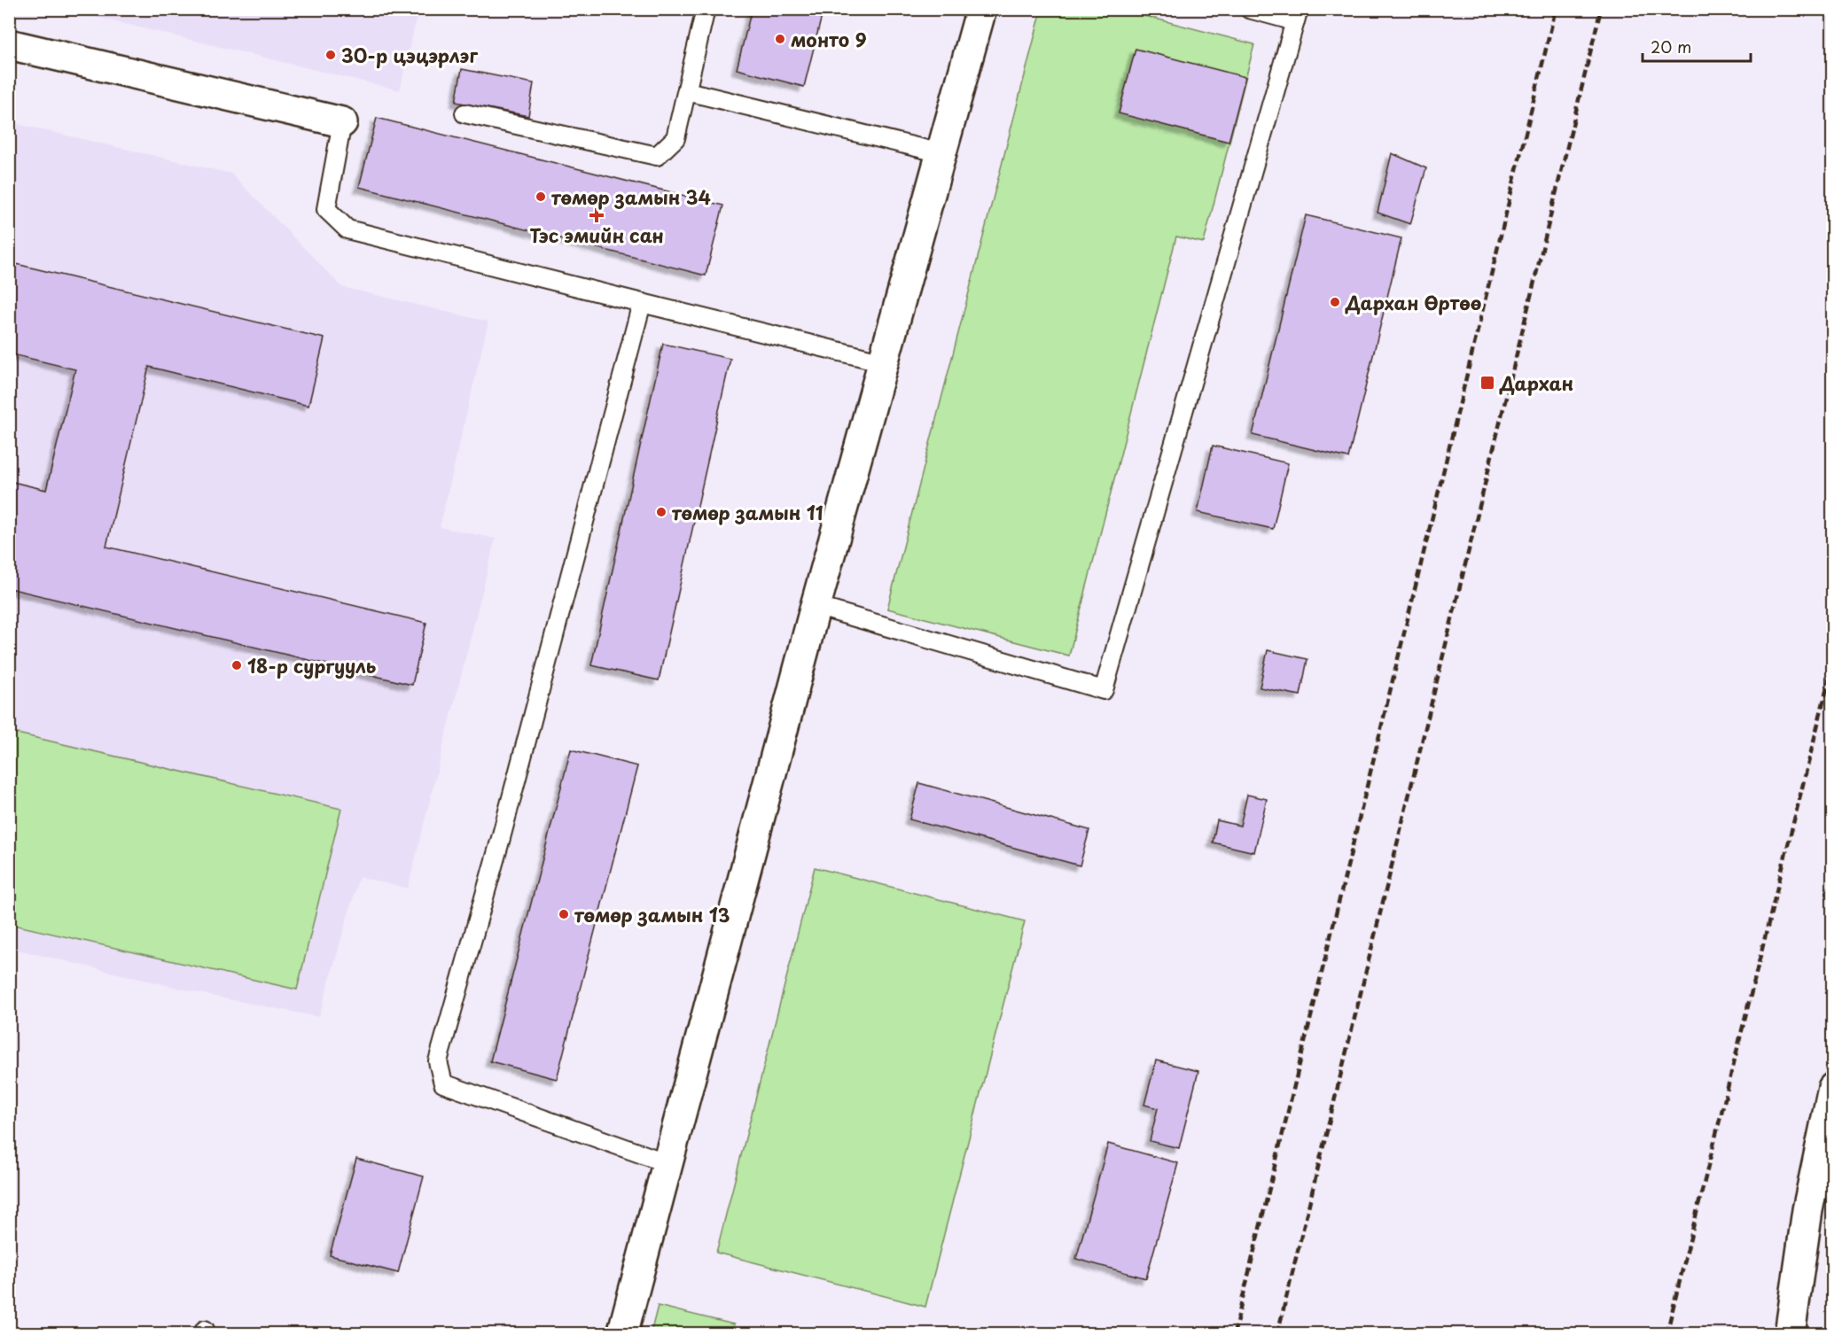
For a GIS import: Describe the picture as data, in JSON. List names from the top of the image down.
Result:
{
  "places": {
    "other": [
      "монто 9",
      "30-р цэцэрлэг",
      "төмөр замын 34",
      "Дархан Өртөө",
      "төмөр замын 11",
      "18-р сургууль",
      "төмөр замын 13"
    ],
    "health": ["Тэс эмийн сан"],
    "transit": ["Дархан"]
  },
  "scale_bar": "20 m"
}
